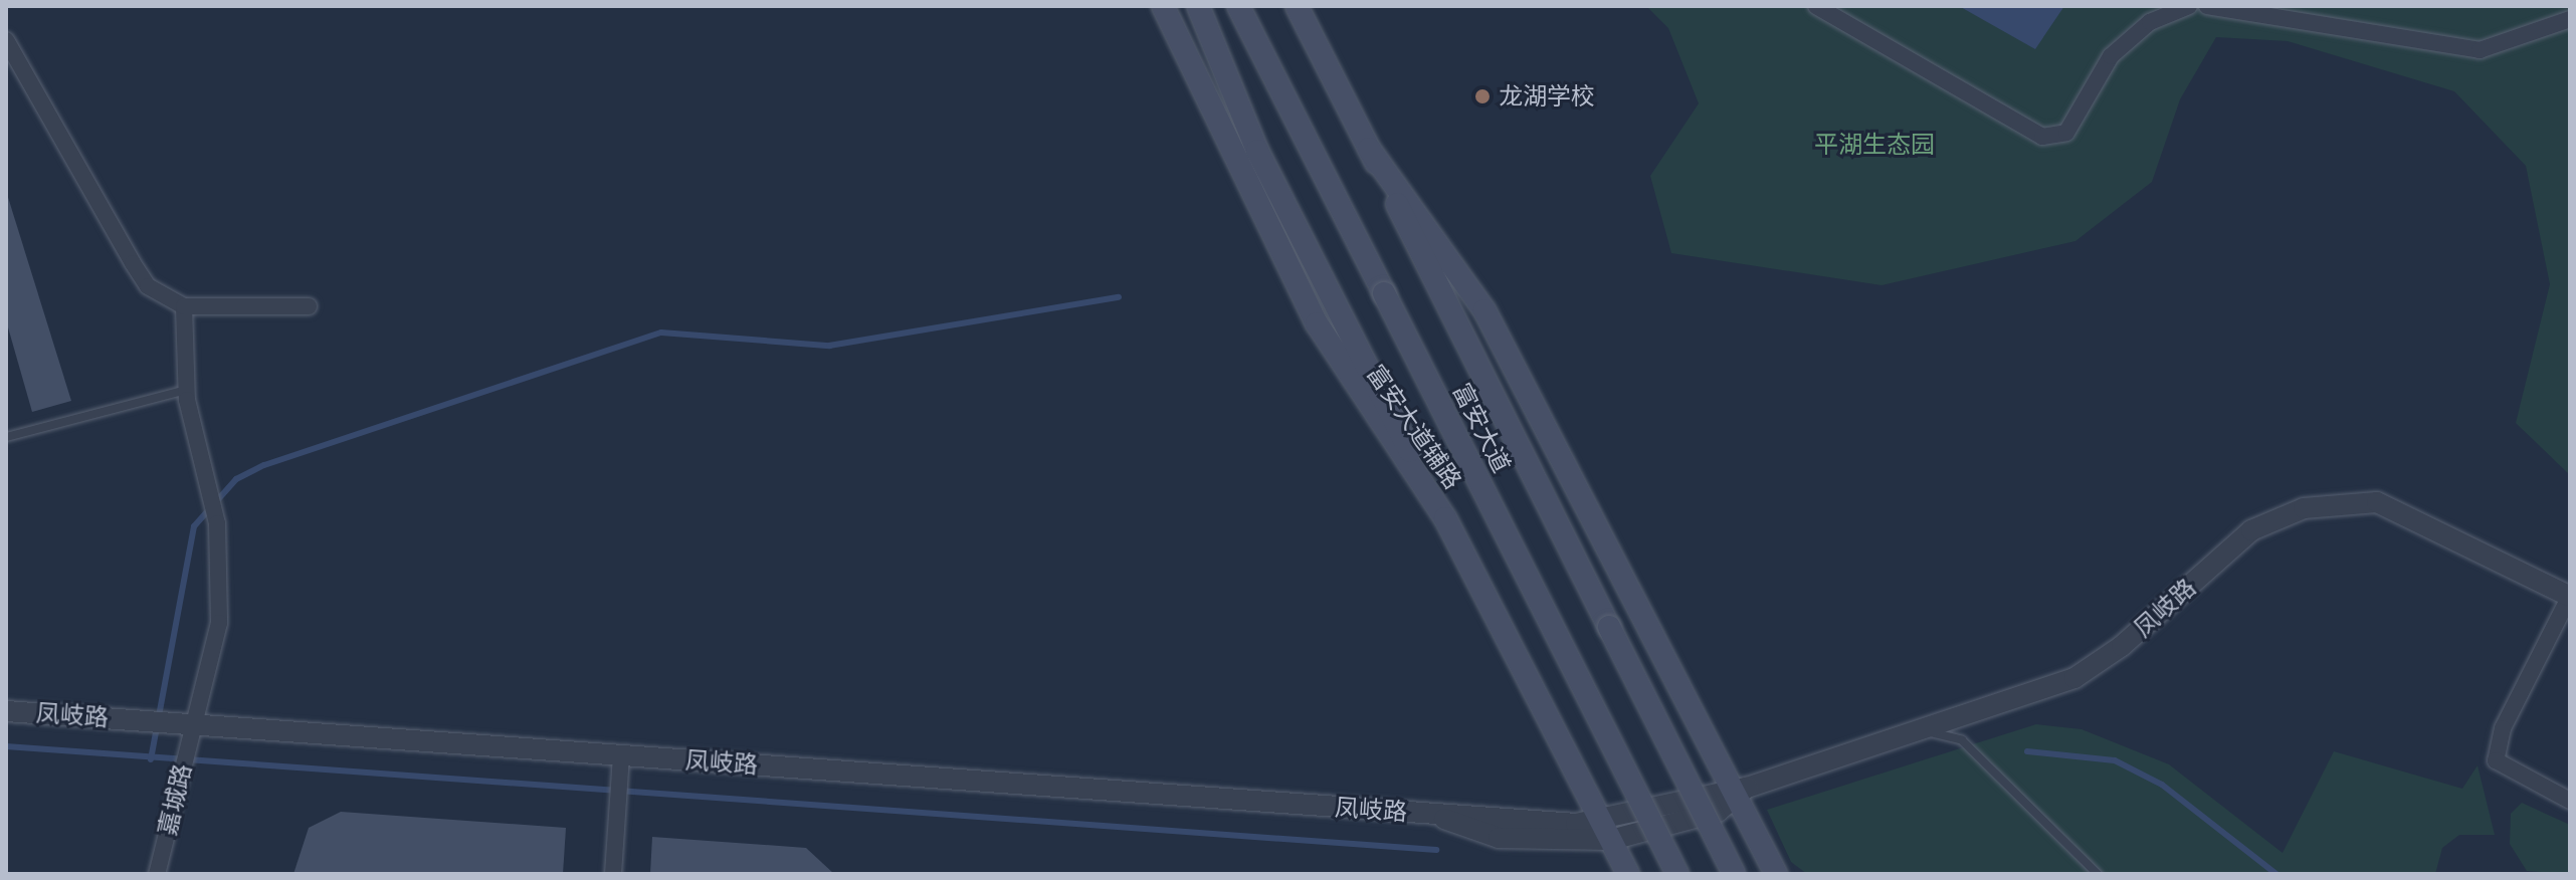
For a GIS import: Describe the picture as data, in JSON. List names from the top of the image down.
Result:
{
  "streets": {
    "main road": ["富安大道辅路", "富安大道"],
    "street": ["凤岐路", "嘉城路"]
  },
  "crossings": [
    ["富安大道辅路", "凤岐路"],
    ["凤岐路", "嘉城路"]
  ],
  "parks": ["平湖生态园"],
  "places": ["龙湖学校"]
}
